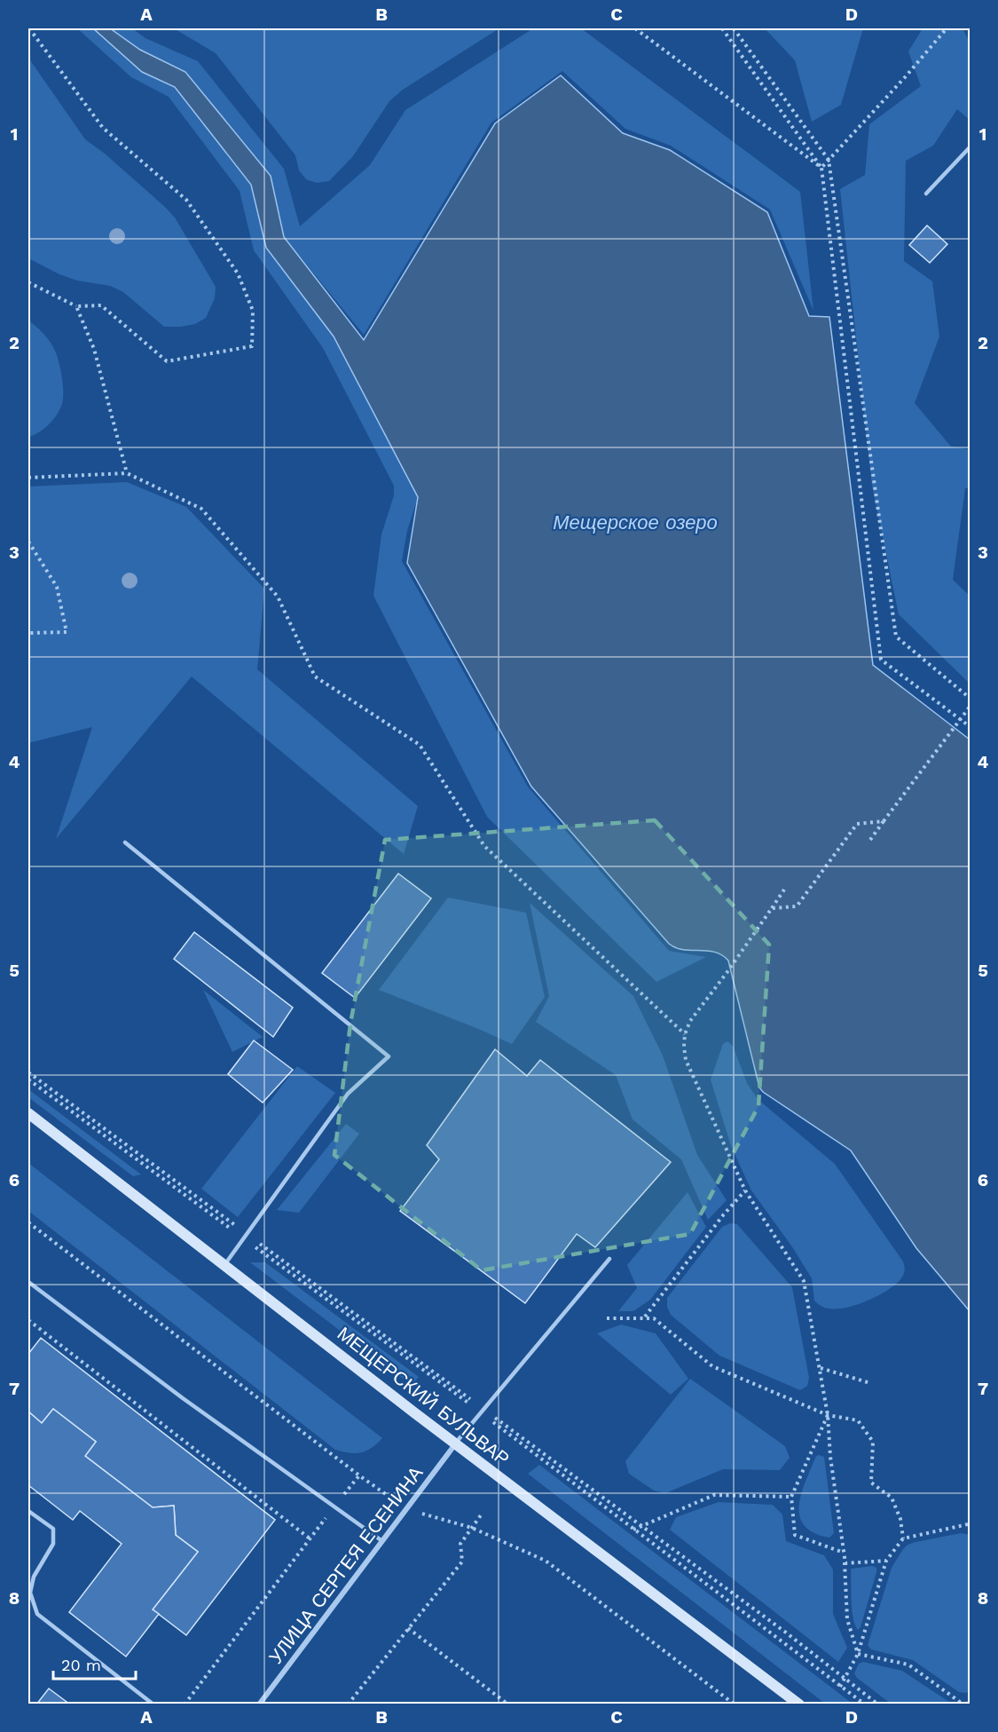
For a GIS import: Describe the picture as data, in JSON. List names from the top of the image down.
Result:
{
  "streets": {
    "main road": ["МЕЩЕРСКИЙ БУЛЬВАР"],
    "street": ["УЛИЦА СЕРГЕЯ ЕСЕНИНА"]
  },
  "crossings": [
    ["МЕЩЕРСКИЙ БУЛЬВАР", "УЛИЦА СЕРГЕЯ ЕСЕНИНА"]
  ],
  "water": ["Мещерское озеро"],
  "scale_bar": "20 m",
  "grid": {
    "columns": [
      "A",
      "B",
      "C",
      "D"
    ],
    "rows": [
      "1",
      "2",
      "3",
      "4",
      "5",
      "6",
      "7",
      "8"
    ]
  }
}
